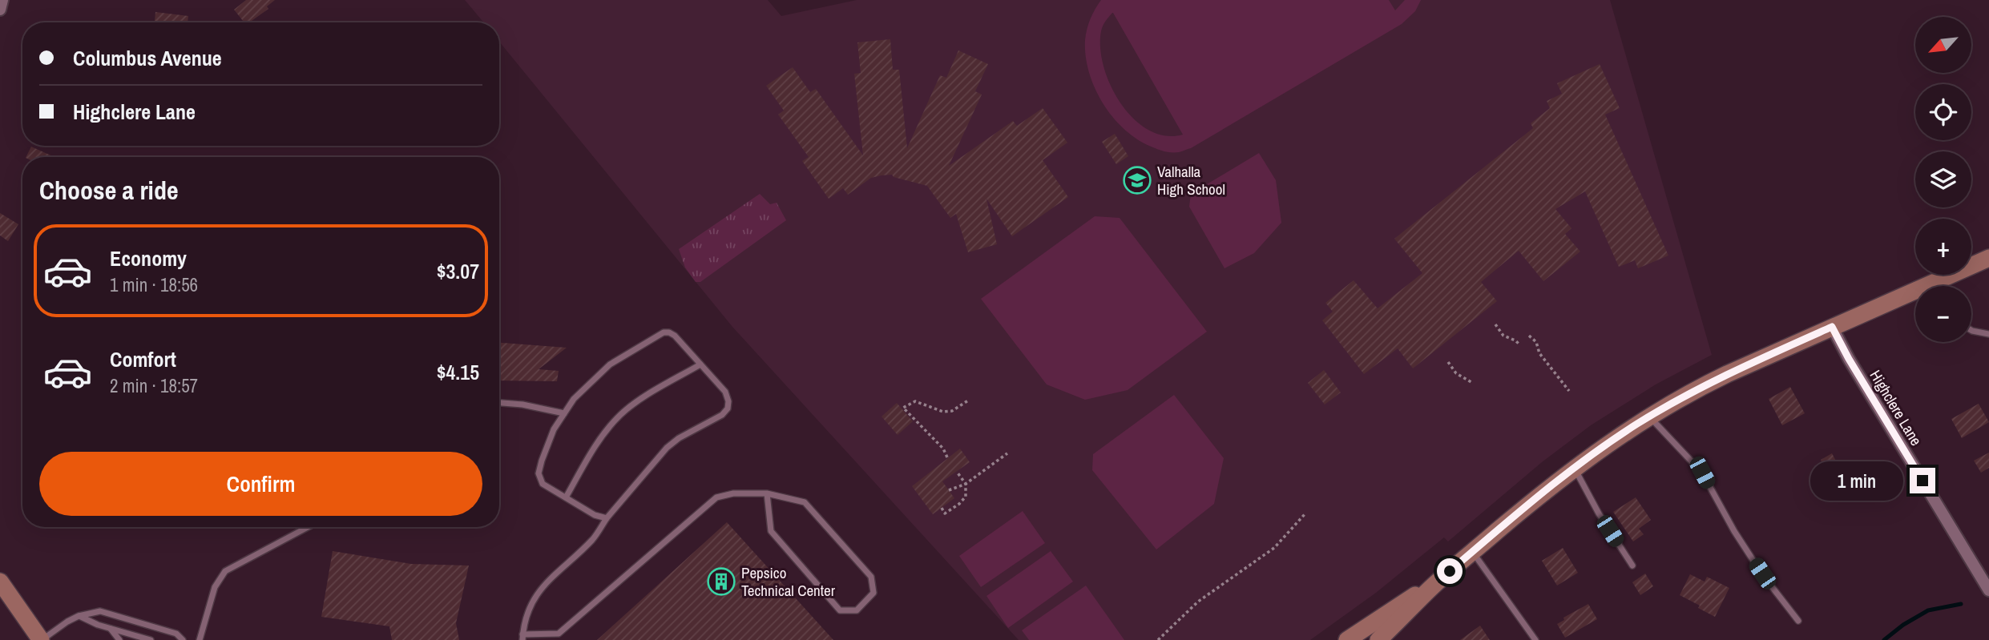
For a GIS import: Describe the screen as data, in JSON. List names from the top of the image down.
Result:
{
  "streets": {
    "street": ["Highclere Lane"]
  },
  "places": {
    "school or university": ["Valhalla High School"],
    "building": ["Pepsico Technical Center"]
  },
  "north": "bottom left",
  "page": {
    "map_buttons": ["+", "−"],
    "banner": ["Columbus Avenue", "Highclere Lane"],
    "heading": "Choose a ride",
    "list": [
      {
        "name": "Economy",
        "note": "1 min · 18:56",
        "value": "$3.07"
      },
      {
        "name": "Comfort",
        "note": "2 min · 18:57",
        "value": "$4.15"
      }
    ],
    "buttons": "Confirm",
    "bubble": "1 min"
  }
}
